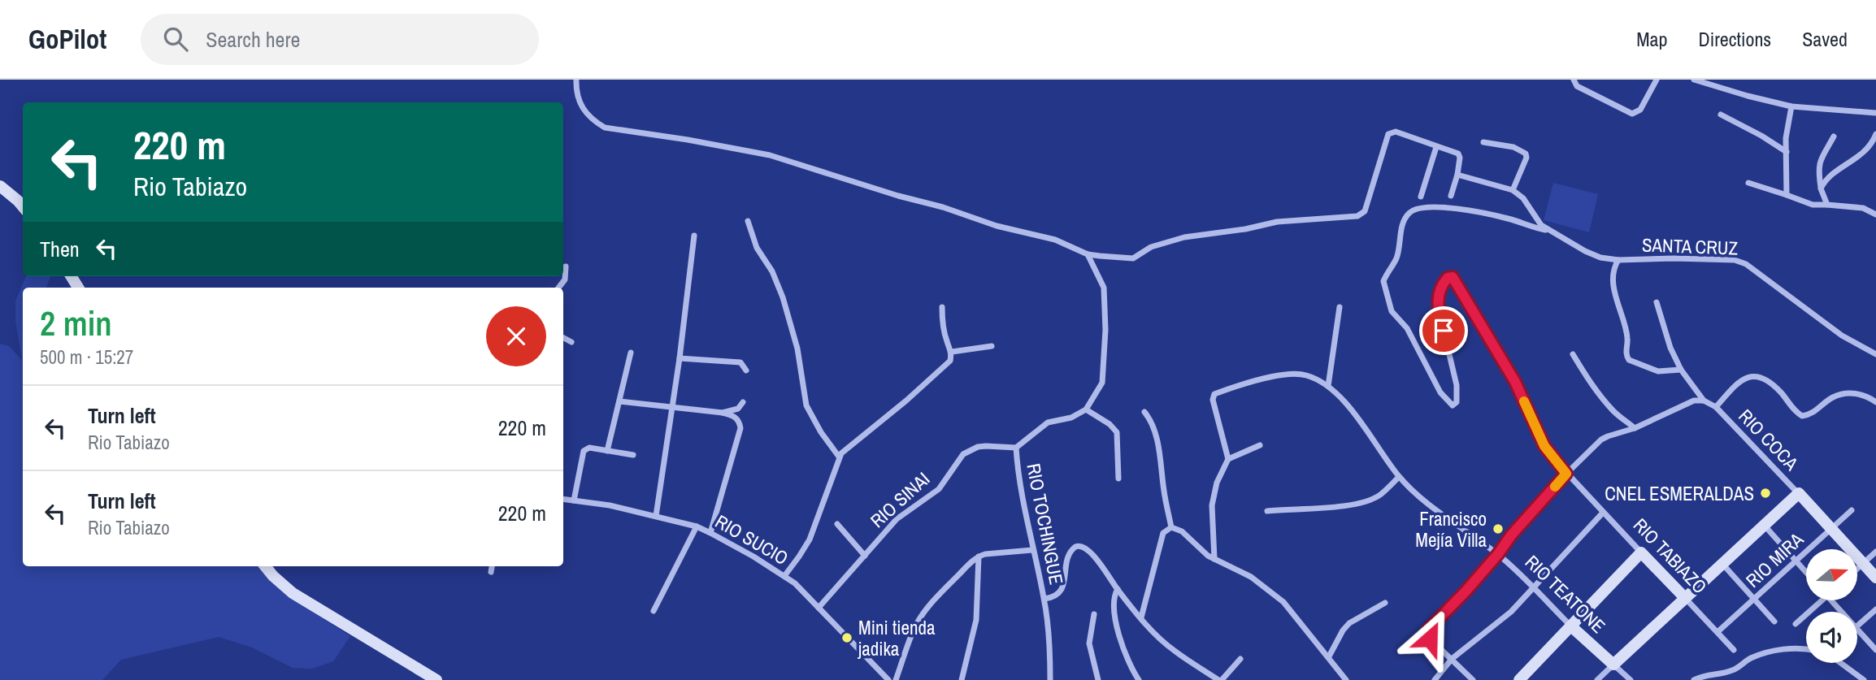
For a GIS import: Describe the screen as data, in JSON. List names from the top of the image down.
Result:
{
  "streets": {
    "street": [
      "SANTA CRUZ",
      "RIO COCA",
      "RIO SINAI",
      "RIO TOCHINGUE",
      "RIO SUCIO",
      "RIO TABIAZO",
      "RIO MIRA",
      "RIO TEATONE"
    ]
  },
  "crossings": [
    ["SANTA CRUZ", "RIO TABIAZO"],
    ["RIO SINAI", "RIO TOCHINGUE"],
    ["RIO SINAI", "RIO SUCIO"],
    ["RIO TABIAZO", "RIO MIRA"]
  ],
  "places": ["CNEL ESMERALDAS", "Francisco Mejía Villa", "Mini tienda jadika"],
  "north": "right",
  "page": {
    "header": "GoPilot",
    "search": "Search here",
    "nav": ["Map", "Directions", "Saved"],
    "turn": ["220 m", "Rio Tabiazo"],
    "then": "Then",
    "heading": ["2 min", "500 m · 15:27"],
    "list": [
      {
        "name": "Turn left",
        "note": "Rio Tabiazo",
        "value": "220 m"
      },
      {
        "name": "Turn left",
        "note": "Rio Tabiazo",
        "value": "220 m"
      }
    ]
  }
}
